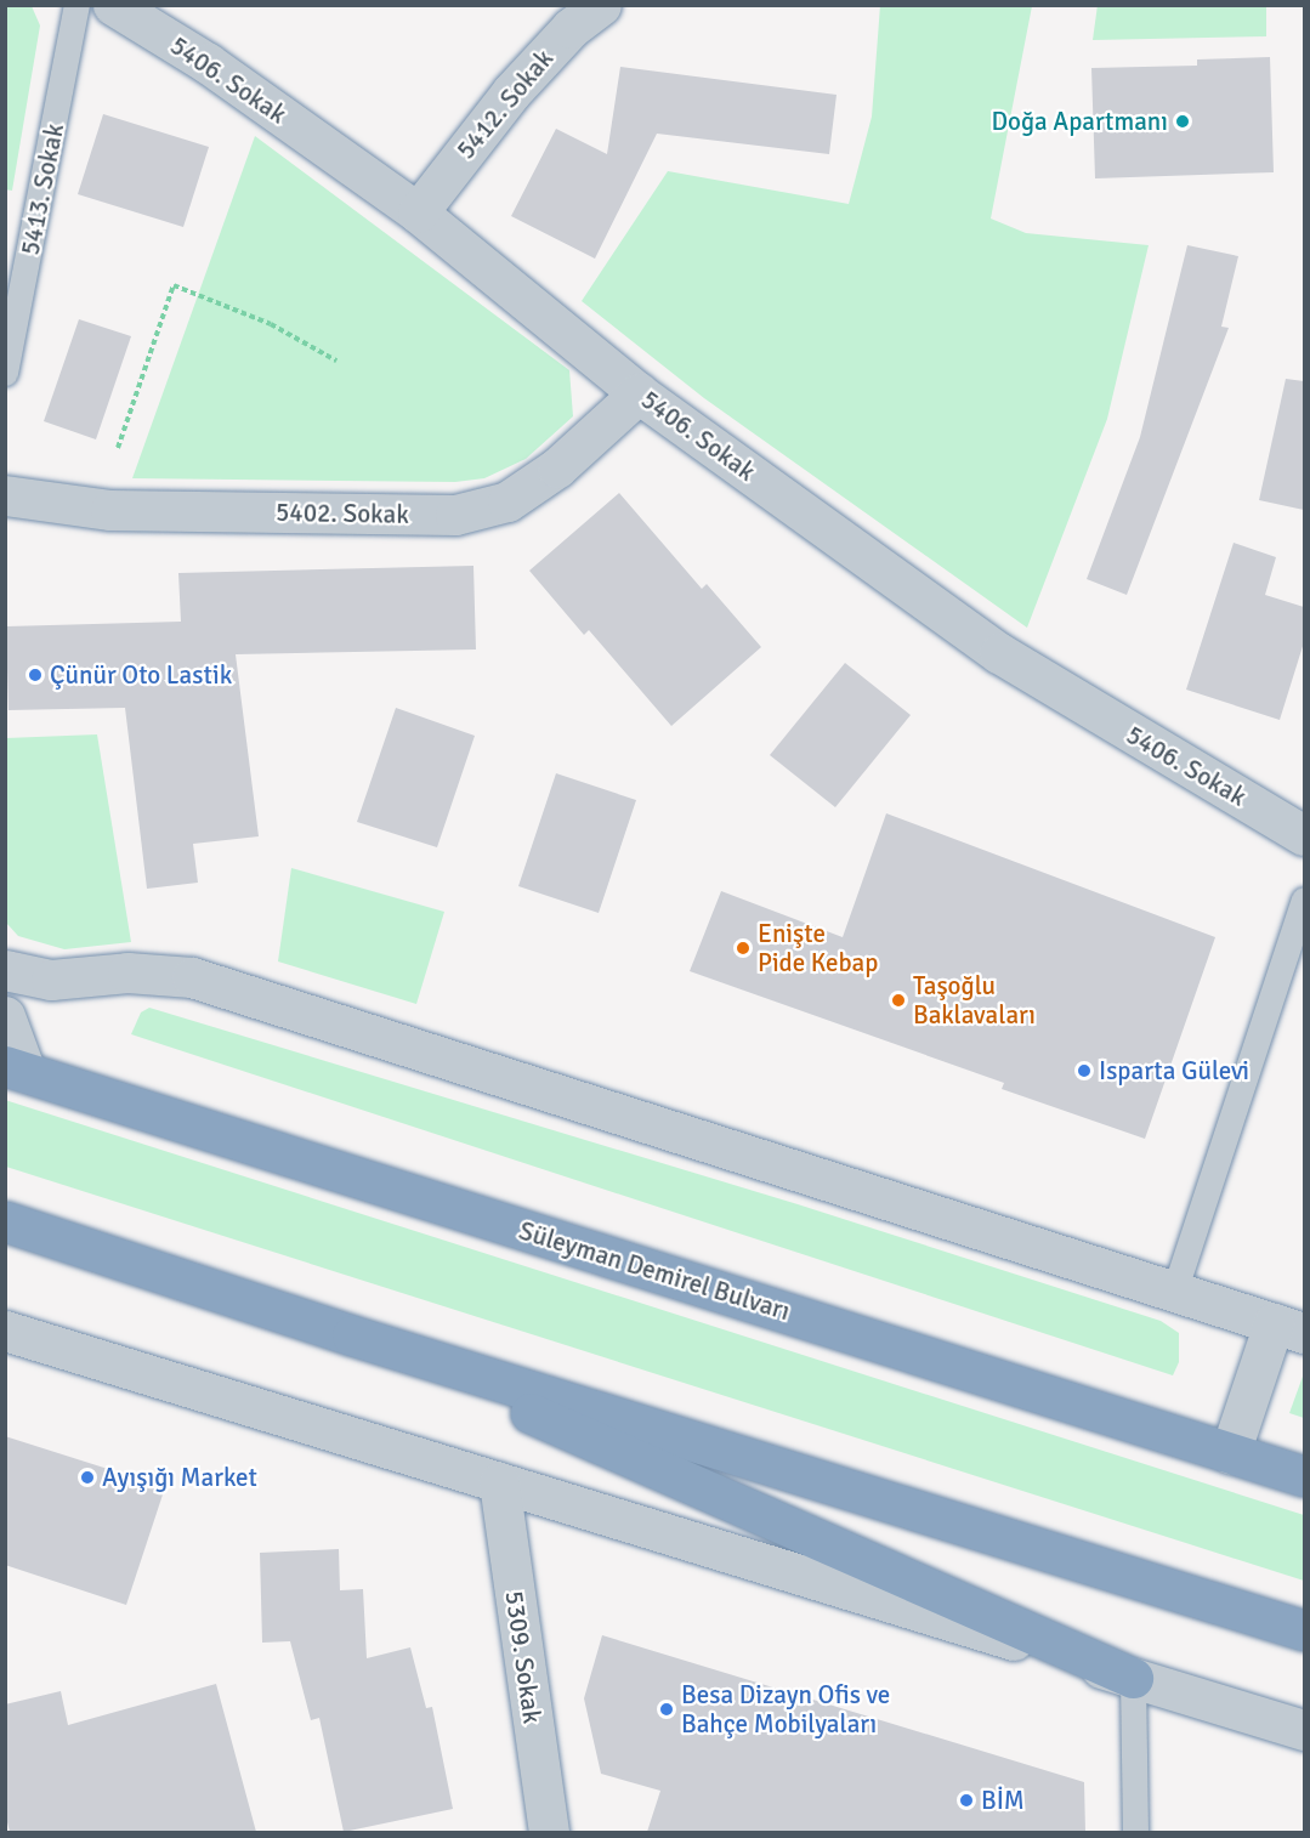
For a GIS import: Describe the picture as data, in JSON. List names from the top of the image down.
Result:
{
  "streets": {
    "highway": ["Süleyman Demirel Bulvarı"],
    "street": [
      "5406. Sokak",
      "5412. Sokak",
      "5402. Sokak",
      "5309. Sokak"
    ],
    "lane": ["5413. Sokak"]
  },
  "crossings": [
    ["5406. Sokak", "5412. Sokak"],
    ["5406. Sokak", "5402. Sokak"]
  ],
  "places": [
    "Doğa Apartmanı",
    "Çünür Oto Lastik",
    "Enişte Pide Kebap",
    "Taşoğlu Baklavaları",
    "Isparta Gülevi",
    "Ayışığı Market",
    "Besa Dizayn Ofis ve Bahçe Mobilyaları",
    "BİM"
  ]
}
